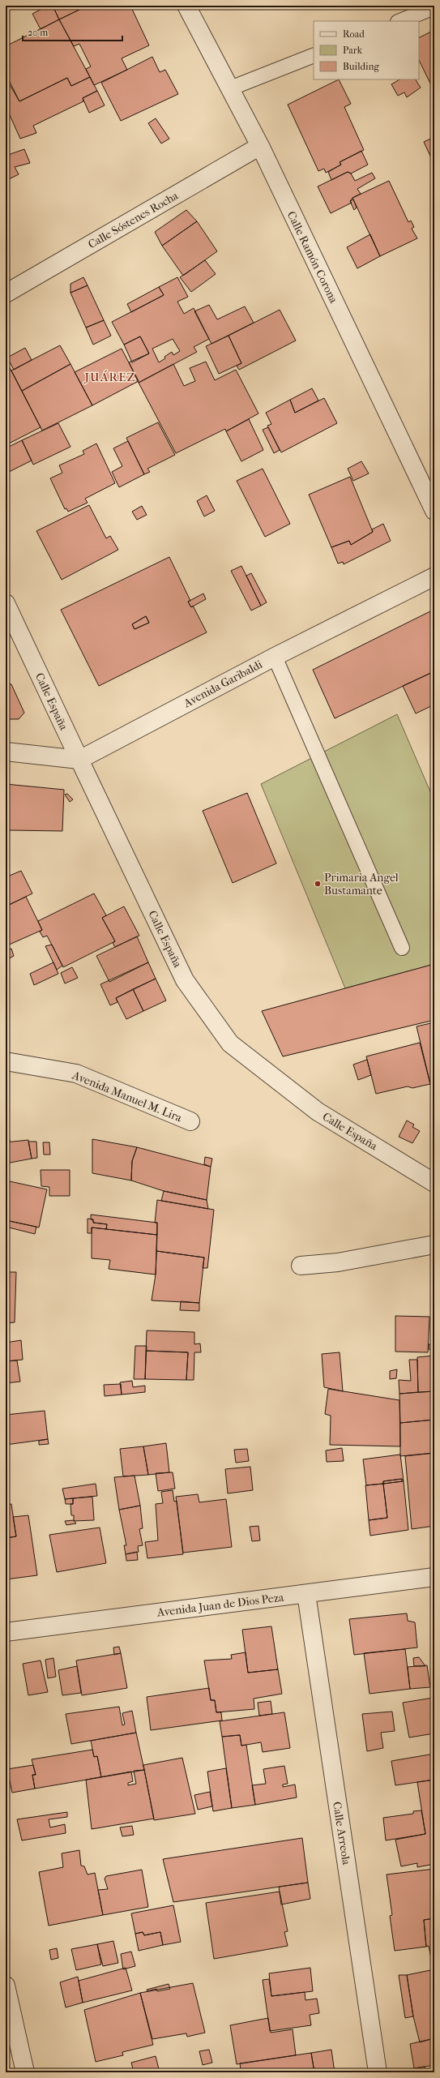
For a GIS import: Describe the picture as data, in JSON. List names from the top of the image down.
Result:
{
  "streets": {
    "street": [
      "Calle Sóstenes Rocha",
      "Calle Ramón Corona",
      "Avenida Garibaldi",
      "Calle España",
      "Avenida Manuel M. Lira",
      "Avenida Juan de Dios Peza",
      "Calle Arreola"
    ]
  },
  "crossings": [
    ["Calle Sóstenes Rocha", "Calle Ramón Corona"],
    ["Avenida Garibaldi", "Calle España"],
    ["Avenida Juan de Dios Peza", "Calle Arreola"]
  ],
  "districts": ["JUÁREZ"],
  "places": ["Primaria Angel Bustamante"],
  "legend": ["Road", "Park", "Building"],
  "scale_bar": "20 m"
}
